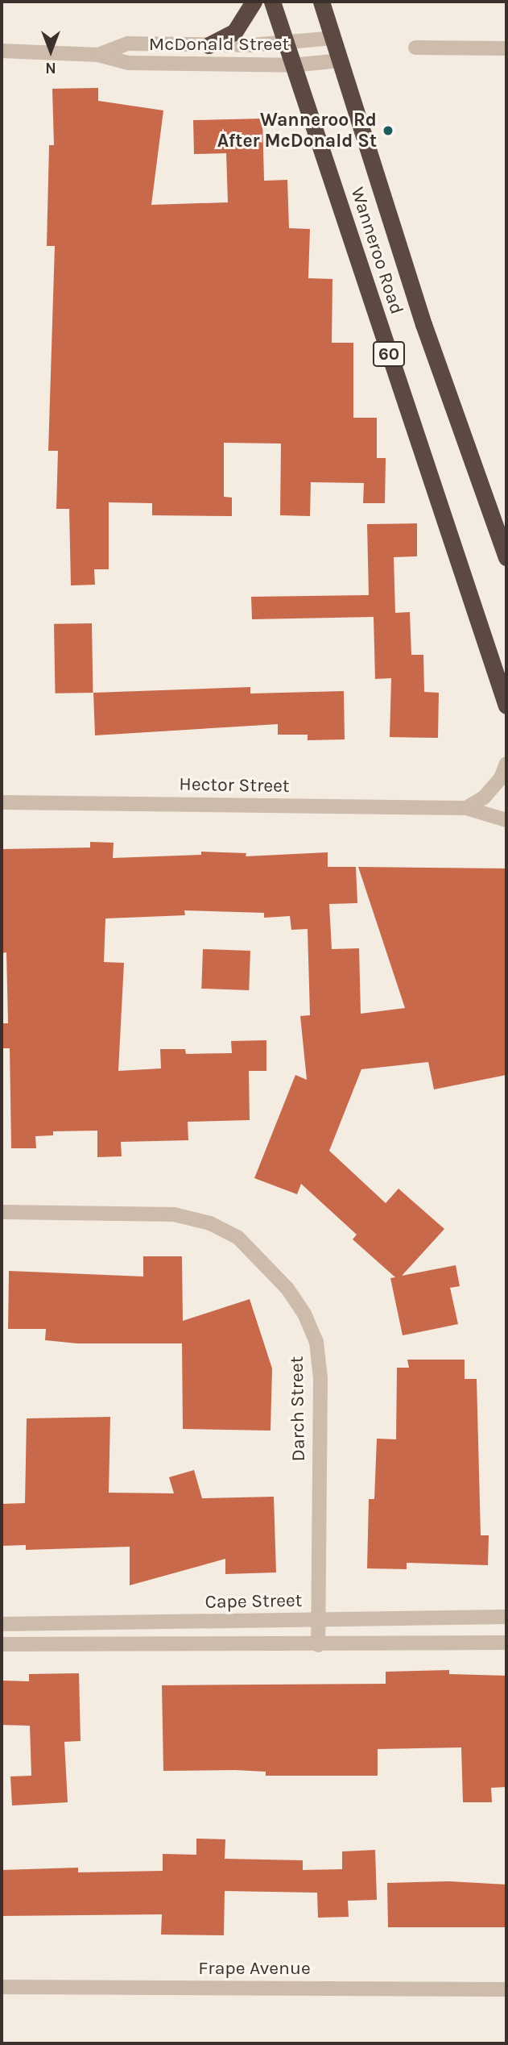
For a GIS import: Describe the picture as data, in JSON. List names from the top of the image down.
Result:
{
  "streets": {
    "highway": ["Wanneroo Road", "60"],
    "street": [
      "McDonald Street",
      "Hector Street",
      "Darch Street",
      "Cape Street",
      "Frape Avenue"
    ]
  },
  "crossings": [
    ["McDonald Street", "Wanneroo Road"],
    ["Darch Street", "Cape Street"]
  ],
  "places": ["Wanneroo Rd After McDonald St"],
  "north": "bottom"
}
